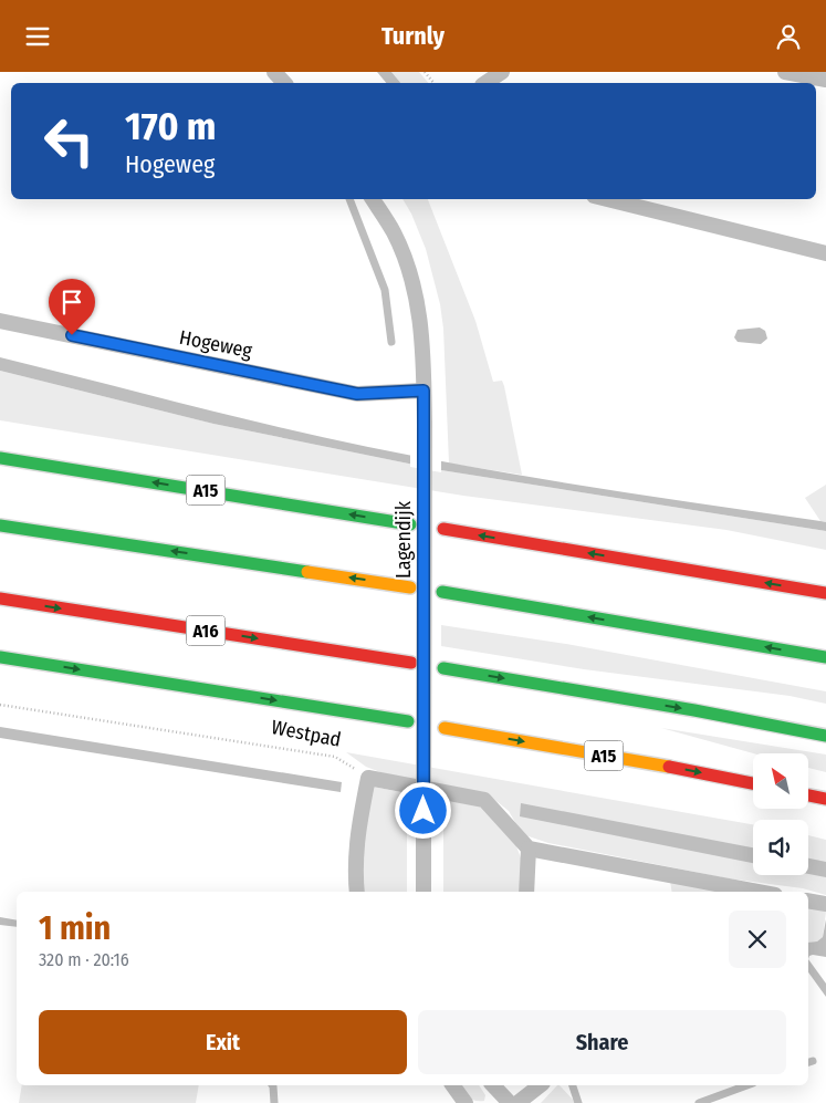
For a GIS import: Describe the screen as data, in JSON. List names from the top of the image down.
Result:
{
  "streets": {
    "highway": ["A15", "A16"],
    "street": ["Hogeweg", "Lagendijk"],
    "path": ["Westpad"]
  },
  "crossings": [
    ["Hogeweg", "Lagendijk"]
  ],
  "north": "top left",
  "page": {
    "header": "Turnly",
    "turn": ["170 m", "Hogeweg"],
    "heading": ["1 min", "320 m · 20:16"],
    "buttons": ["Exit", "Share"]
  }
}
